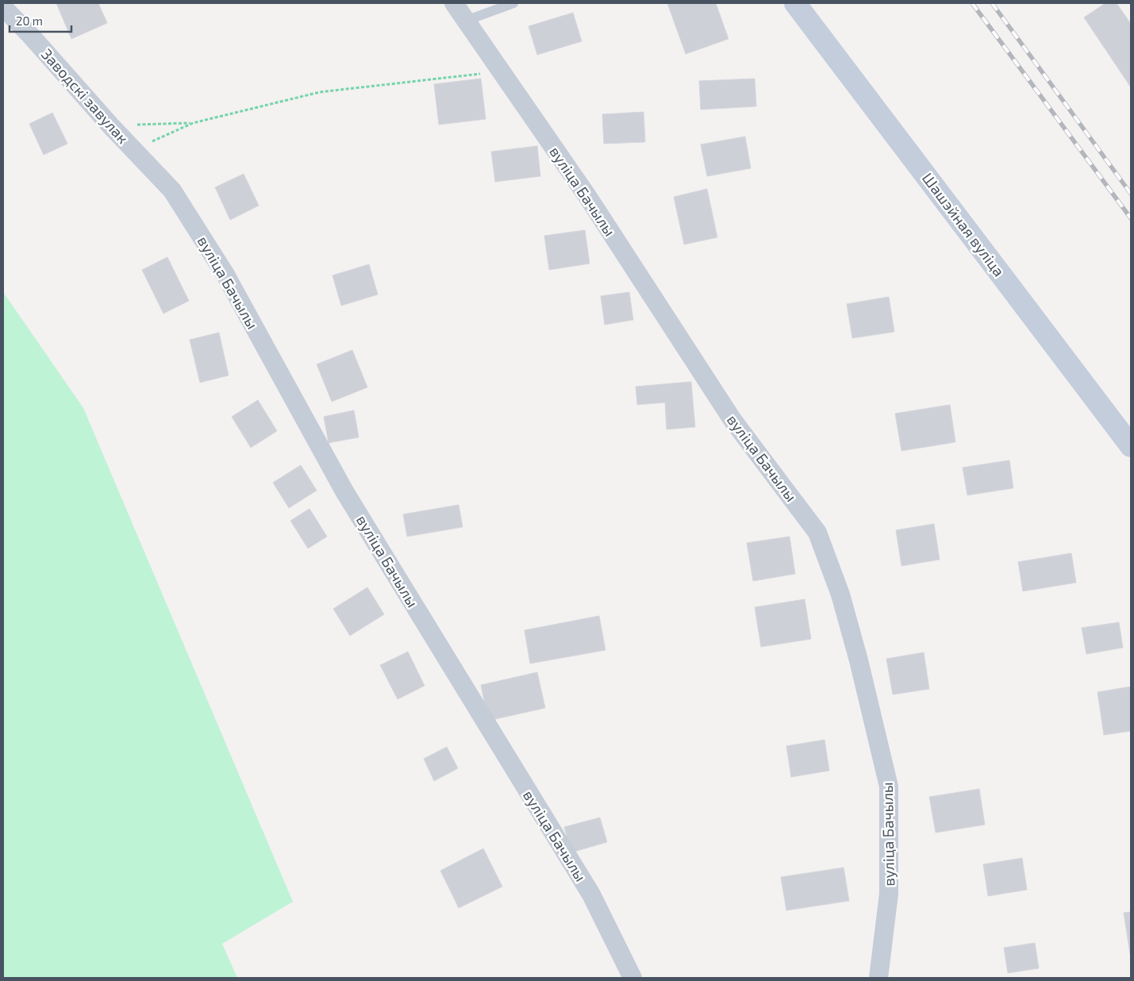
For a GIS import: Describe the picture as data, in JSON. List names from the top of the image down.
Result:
{
  "streets": {
    "main road": ["Шашэйная вуліца"],
    "street": ["Заводскі завулак", "вуліца Бачылы"]
  },
  "crossings": [
    ["Заводскі завулак", "вуліца Бачылы"]
  ],
  "scale_bar": "20 m"
}
